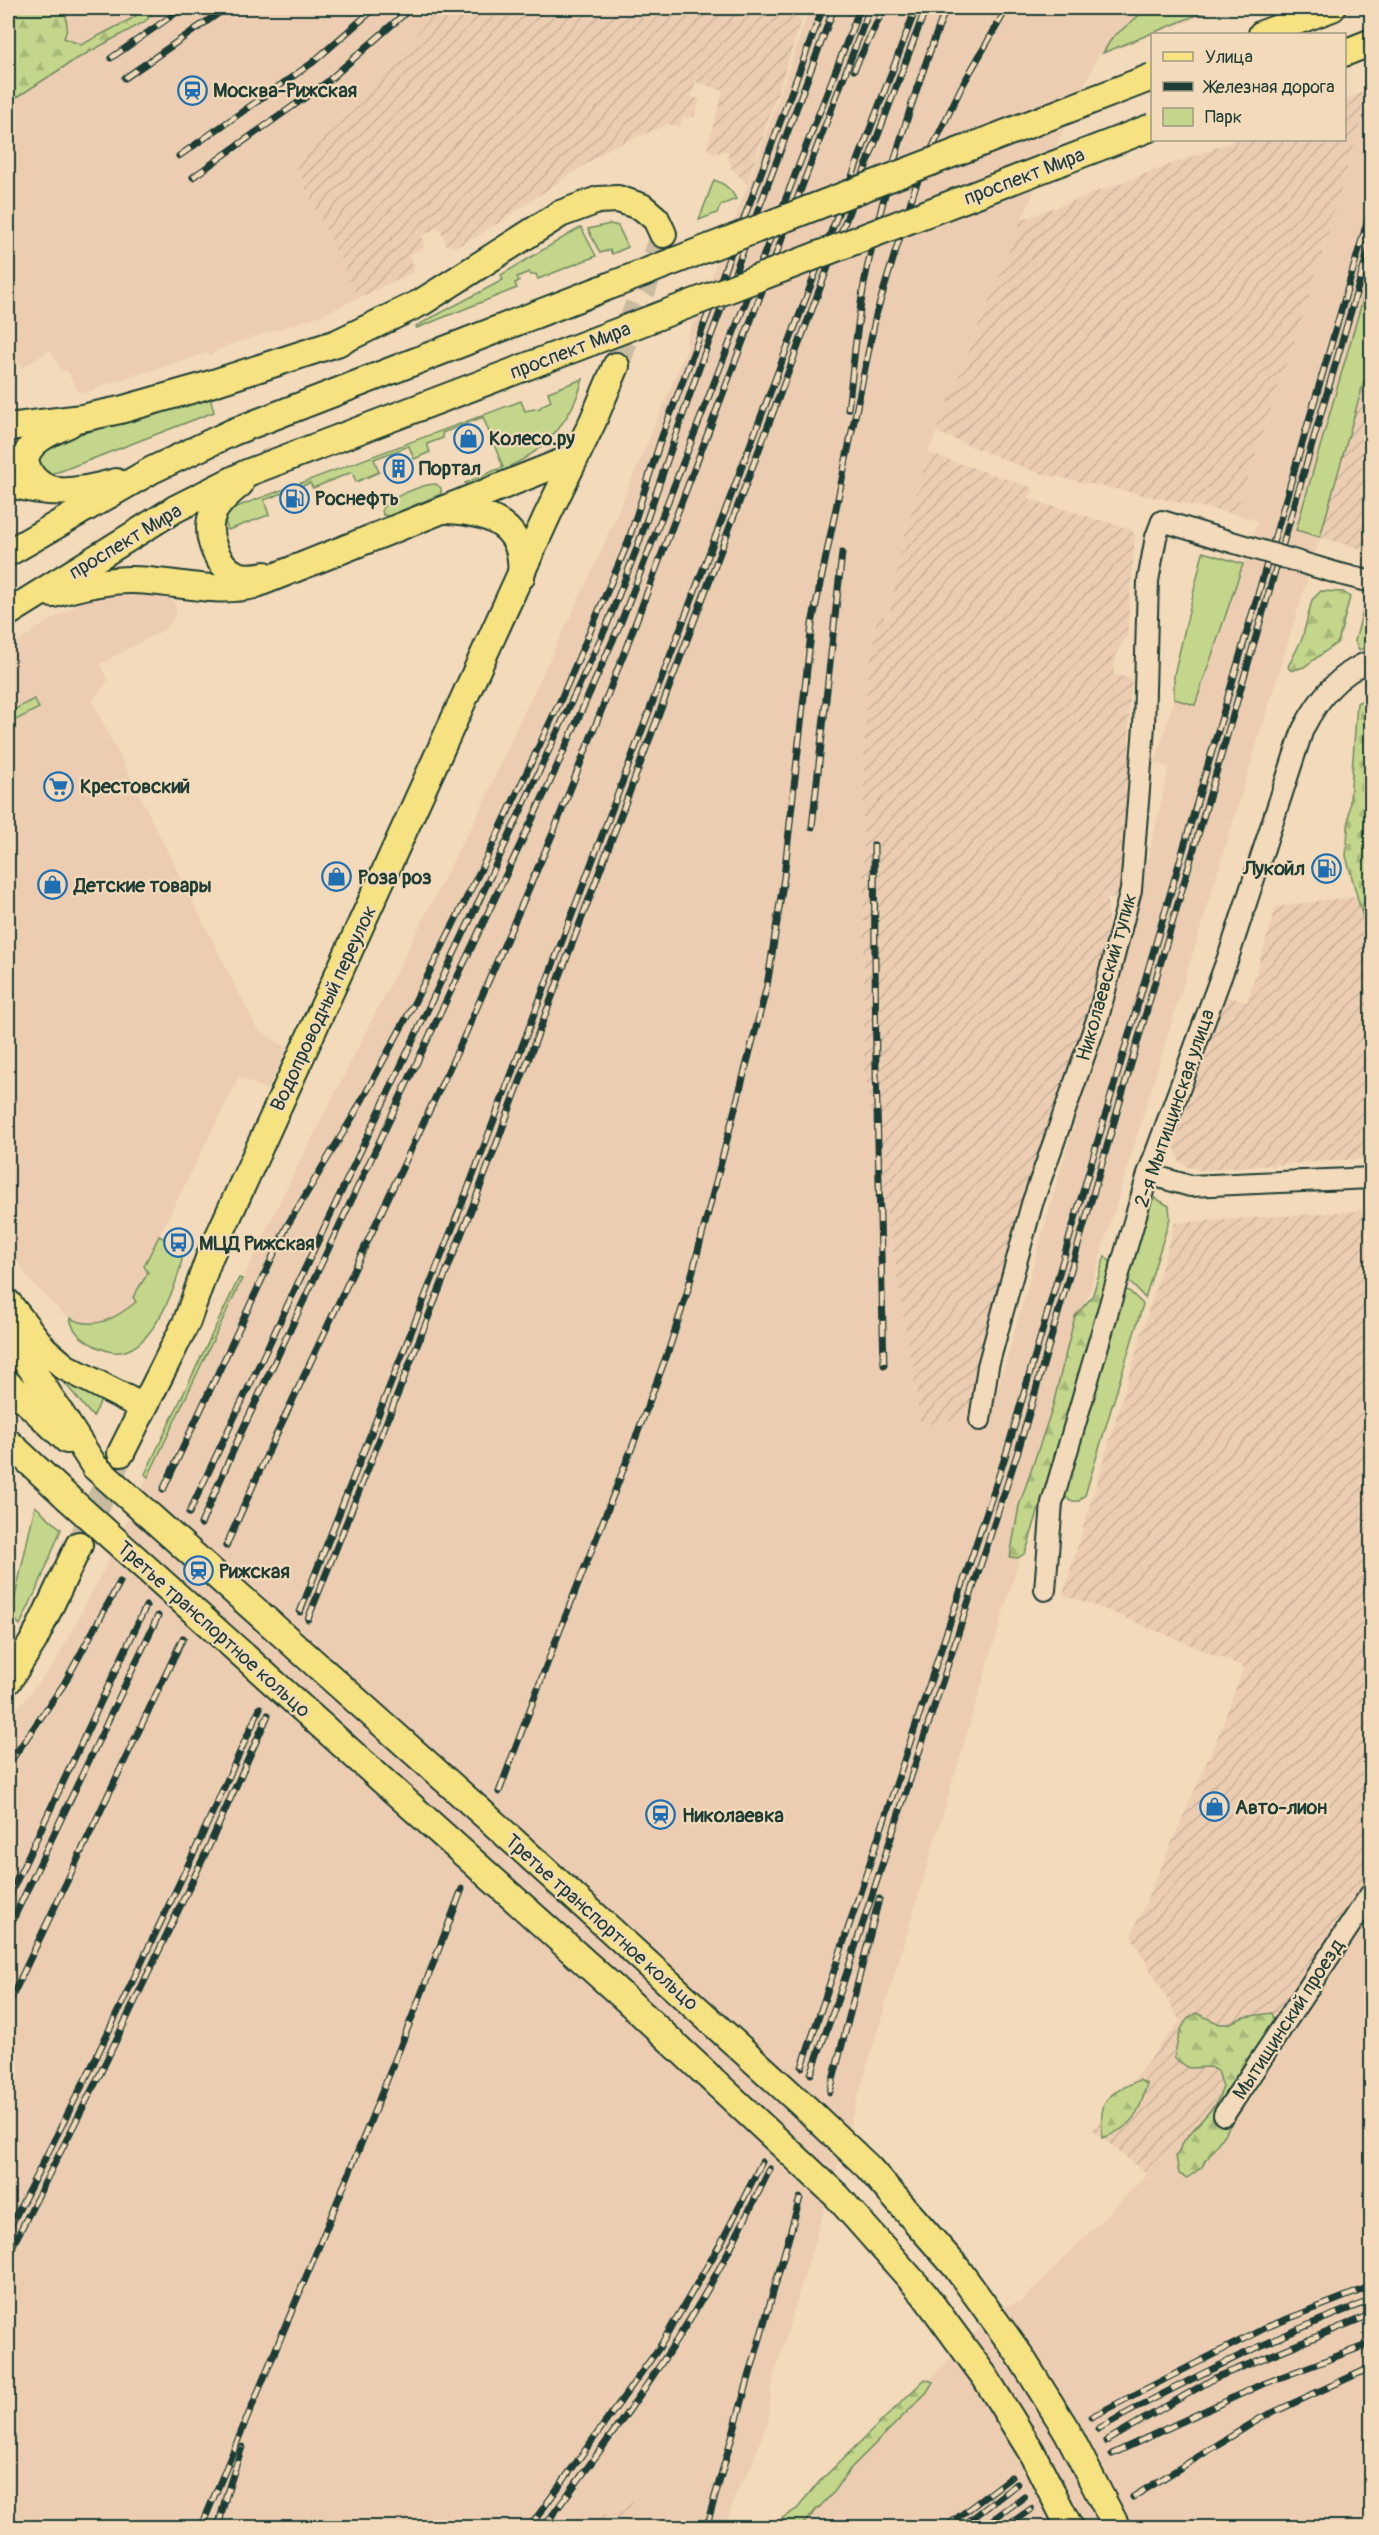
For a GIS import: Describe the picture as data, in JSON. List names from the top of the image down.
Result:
{
  "streets": {
    "main road": ["проспект Мира", "Водопроводный переулок", "Третье транспортное кольцо"],
    "street": ["Николаевский тупик", "2-я Мытищинская улица", "Мытищинский проезд"]
  },
  "places": {
    "station": ["Москва-Рижская", "Рижская", "Николаевка"],
    "shop": [
      "Колесо.ру",
      "Роза роз",
      "Детские товары",
      "Авто-лион"
    ],
    "building": ["Портал"],
    "fuel station": ["Роснефть", "Лукойл"],
    "supermarket": ["Крестовский"],
    "bus stop": ["МЦД Рижская"]
  },
  "legend": ["Улица", "Железная дорога", "Парк"]
}
